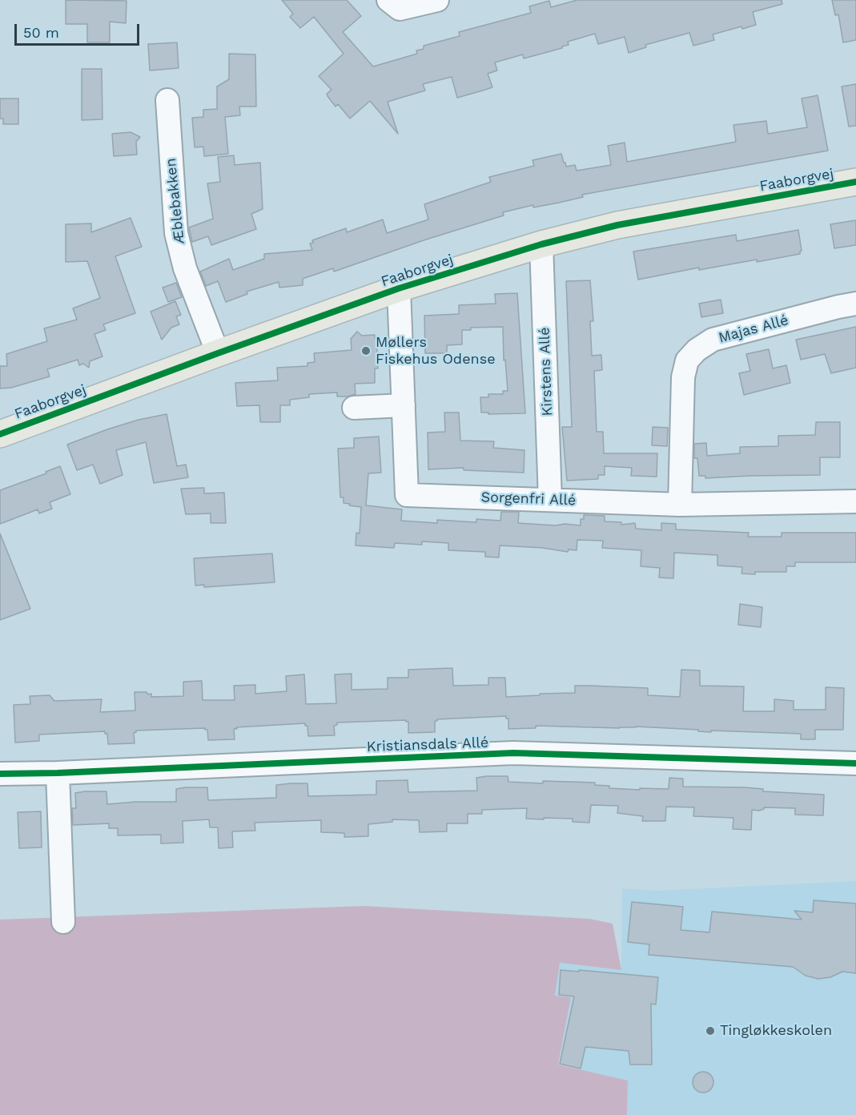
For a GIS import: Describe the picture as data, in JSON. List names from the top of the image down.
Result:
{
  "streets": {
    "main road": ["Faaborgvej"],
    "street": [
      "Æblebakken",
      "Majas Allé",
      "Kirstens Allé",
      "Sorgenfri Allé",
      "Kristiansdals Allé"
    ]
  },
  "crossings": [
    ["Faaborgvej", "Æblebakken"],
    ["Faaborgvej", "Kirstens Allé"],
    ["Faaborgvej", "Sorgenfri Allé"],
    ["Majas Allé", "Sorgenfri Allé"],
    ["Kirstens Allé", "Sorgenfri Allé"]
  ],
  "places": ["Møllers Fiskehus Odense", "Tingløkkeskolen"],
  "scale_bar": "50 m"
}
